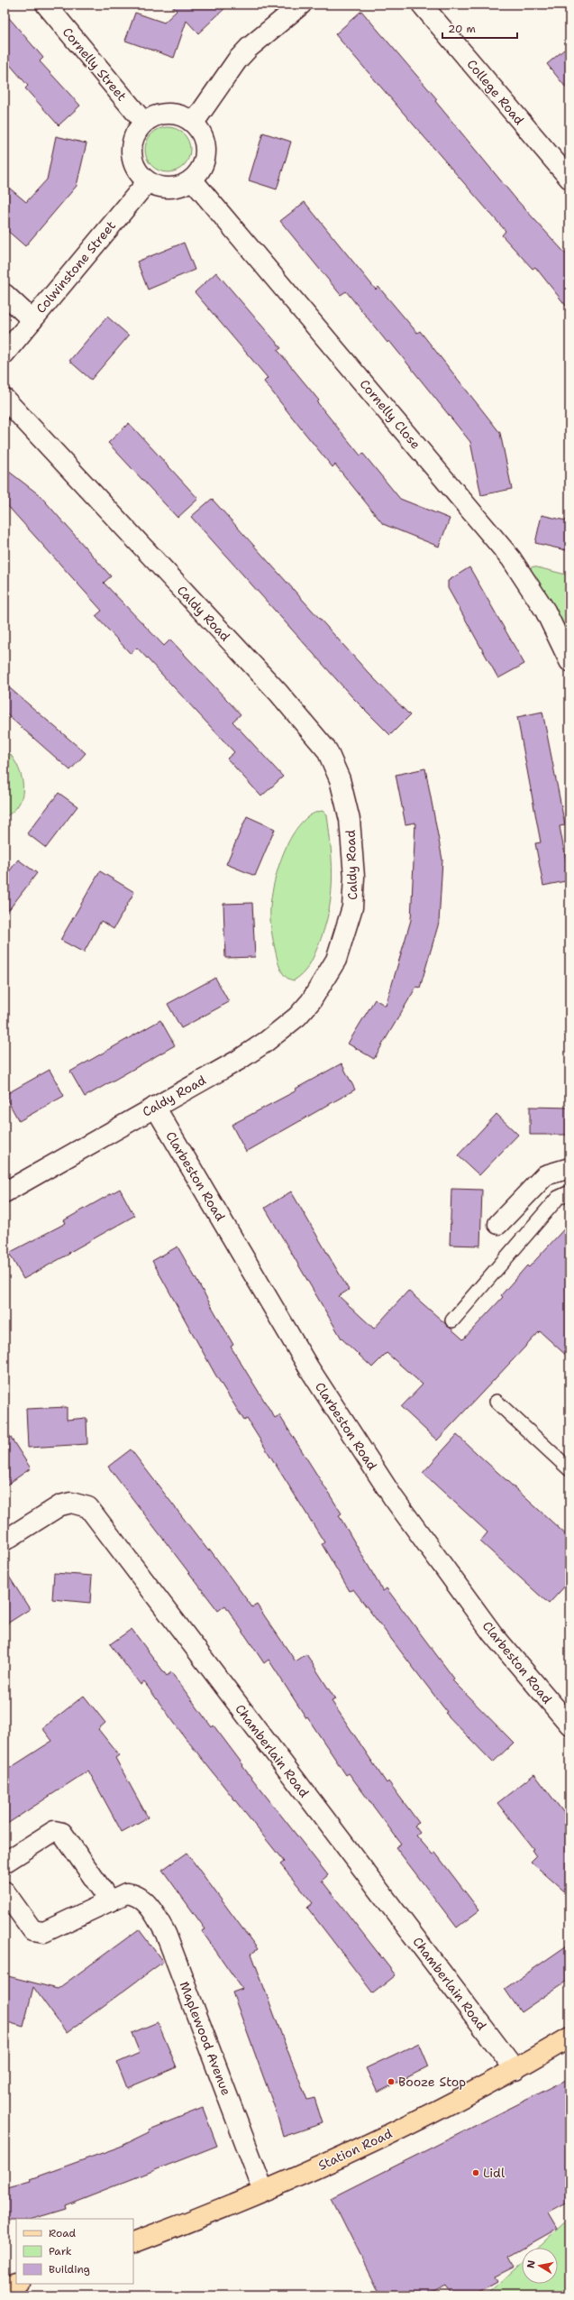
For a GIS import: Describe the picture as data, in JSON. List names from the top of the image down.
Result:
{
  "streets": {
    "main road": ["Station Road"],
    "street": [
      "Cornelly Street",
      "College Road",
      "Colwinstone Street",
      "Cornelly Close",
      "Caldy Road",
      "Clarbeston Road",
      "Chamberlain Road",
      "Maplewood Avenue"
    ]
  },
  "crossings": [
    ["Cornelly Street", "Colwinstone Street"],
    ["Cornelly Street", "Cornelly Close"],
    ["Colwinstone Street", "Cornelly Close"],
    ["Caldy Road", "Clarbeston Road"],
    ["Chamberlain Road", "Station Road"],
    ["Maplewood Avenue", "Station Road"]
  ],
  "places": ["Booze Stop", "Lidl"],
  "legend": ["Road", "Park", "Building"],
  "scale_bar": "20 m",
  "north": "left"
}
